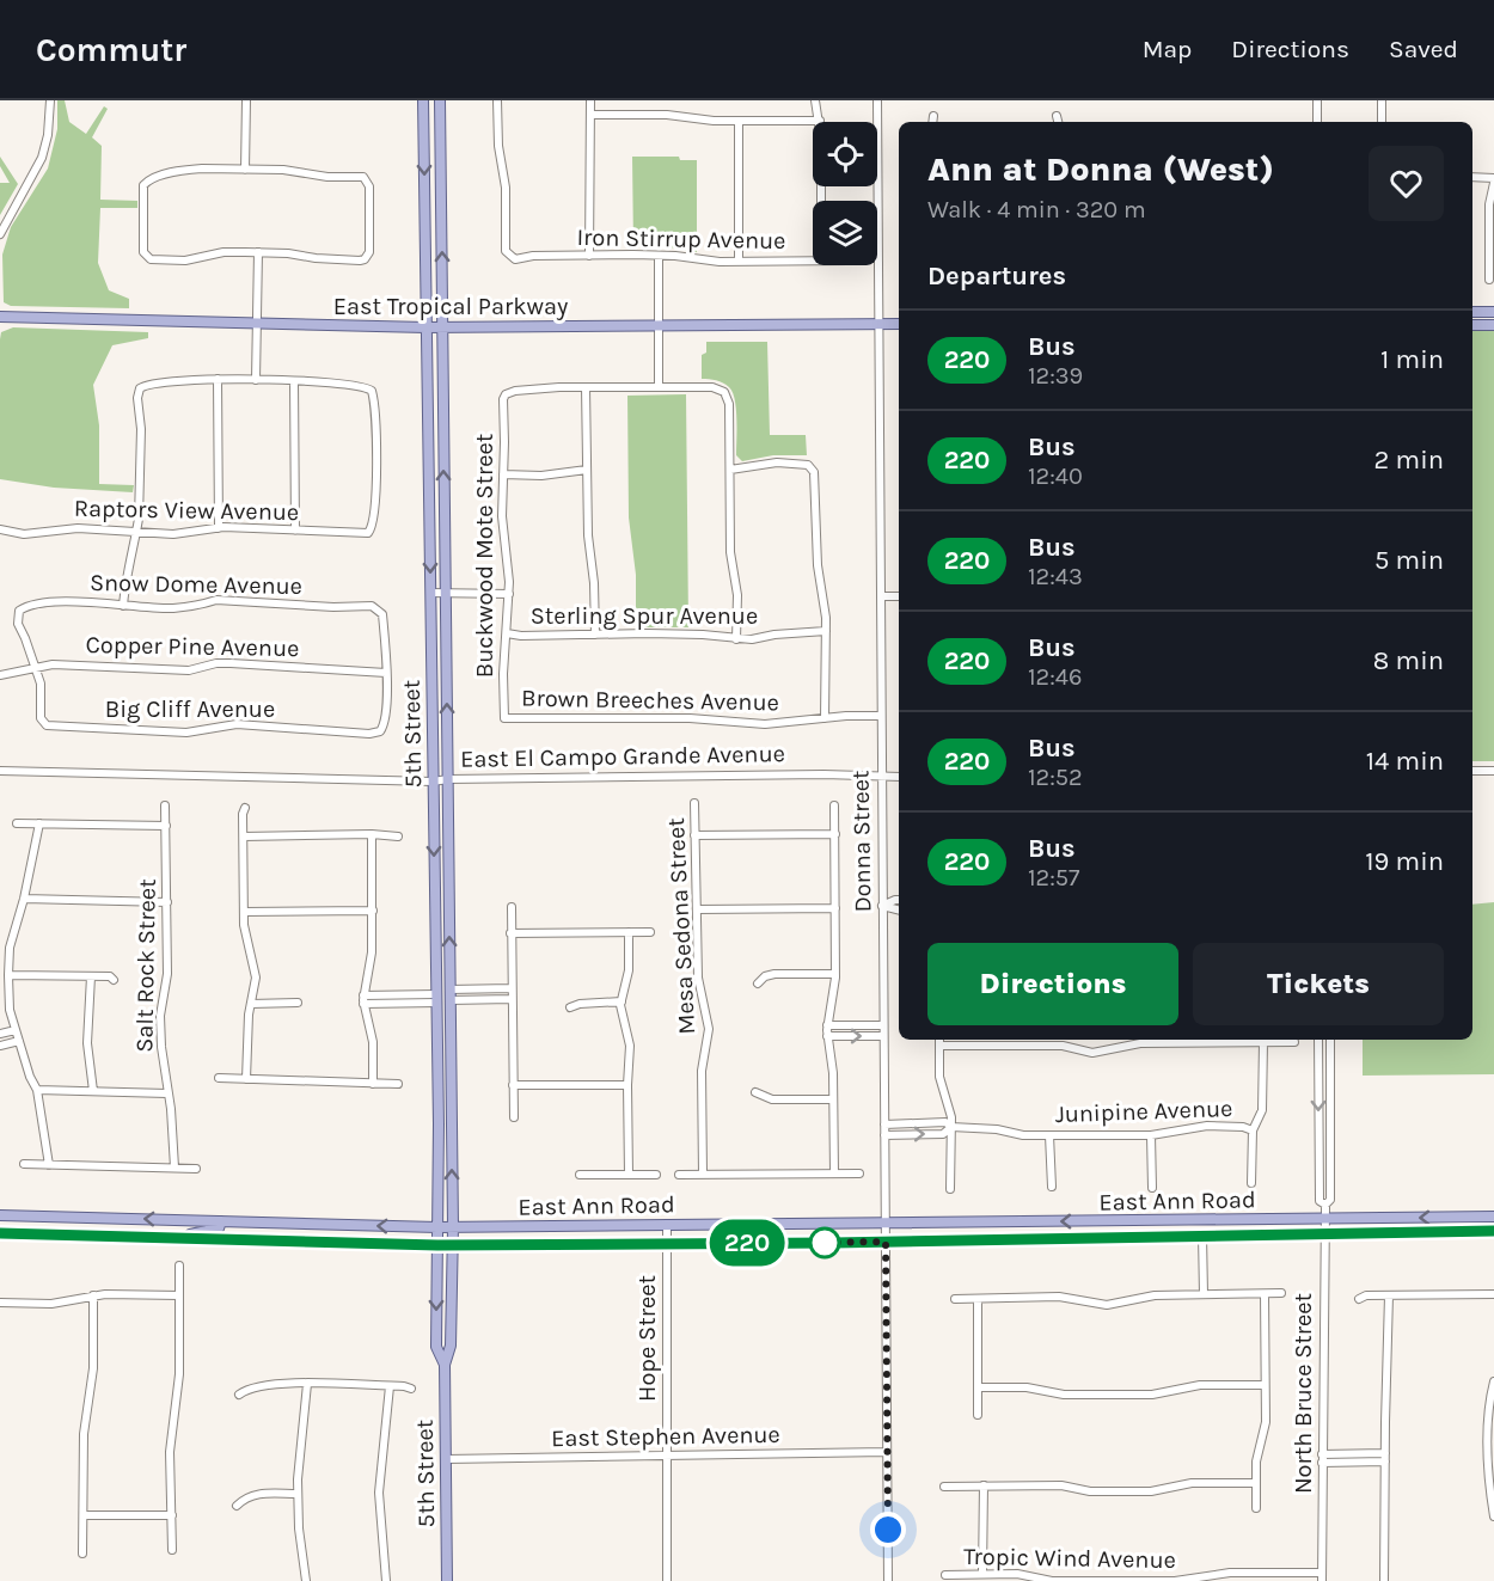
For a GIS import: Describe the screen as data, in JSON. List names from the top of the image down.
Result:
{
  "streets": {
    "main road": ["East Tropical Parkway", "5th Street", "East Ann Road"],
    "street": [
      "Iron Stirrup Avenue",
      "Raptors View Avenue",
      "Buckwood Mote Street",
      "Snow Dome Avenue",
      "Sterling Spur Avenue",
      "Copper Pine Avenue",
      "Brown Breeches Avenue",
      "Big Cliff Avenue",
      "East El Campo Grande Avenue",
      "Donna Street",
      "Mesa Sedona Street",
      "Salt Rock Street",
      "Junipine Avenue",
      "Hope Street",
      "North Bruce Street",
      "East Stephen Avenue",
      "Tropic Wind Avenue"
    ]
  },
  "crossings": [
    ["East Tropical Parkway", "5th Street"],
    ["East Tropical Parkway", "Donna Street"],
    ["Buckwood Mote Street", "Sterling Spur Avenue"],
    ["Buckwood Mote Street", "Brown Breeches Avenue"],
    ["Snow Dome Avenue", "Copper Pine Avenue"],
    ["Snow Dome Avenue", "Big Cliff Avenue"],
    ["Copper Pine Avenue", "Big Cliff Avenue"],
    ["Brown Breeches Avenue", "Donna Street"],
    ["5th Street", "East El Campo Grande Avenue"],
    ["5th Street", "East Ann Road"],
    ["5th Street", "East Stephen Avenue"],
    ["East El Campo Grande Avenue", "Donna Street"],
    ["Donna Street", "Junipine Avenue"],
    ["Donna Street", "East Ann Road"],
    ["Donna Street", "East Stephen Avenue"],
    ["East Ann Road", "Hope Street"],
    ["East Ann Road", "North Bruce Street"],
    ["Hope Street", "East Stephen Avenue"],
    ["North Bruce Street", "Tropic Wind Avenue"]
  ],
  "lines": ["bus line 220"],
  "page": {
    "header": "Commutr",
    "nav": ["Map", "Directions", "Saved"],
    "on_map": "220",
    "heading": [
      ["Ann at Donna (West)", "Walk · 4 min · 320 m"],
      "Departures"
    ],
    "list": [
      {
        "mark": "220",
        "name": "Bus",
        "note": "12:39",
        "value": "1 min"
      },
      {
        "mark": "220",
        "name": "Bus",
        "note": "12:40",
        "value": "2 min"
      },
      {
        "mark": "220",
        "name": "Bus",
        "note": "12:43",
        "value": "5 min"
      },
      {
        "mark": "220",
        "name": "Bus",
        "note": "12:46",
        "value": "8 min"
      },
      {
        "mark": "220",
        "name": "Bus",
        "note": "12:52",
        "value": "14 min"
      },
      {
        "mark": "220",
        "name": "Bus",
        "note": "12:57",
        "value": "19 min"
      }
    ],
    "buttons": ["Directions", "Tickets"]
  }
}
